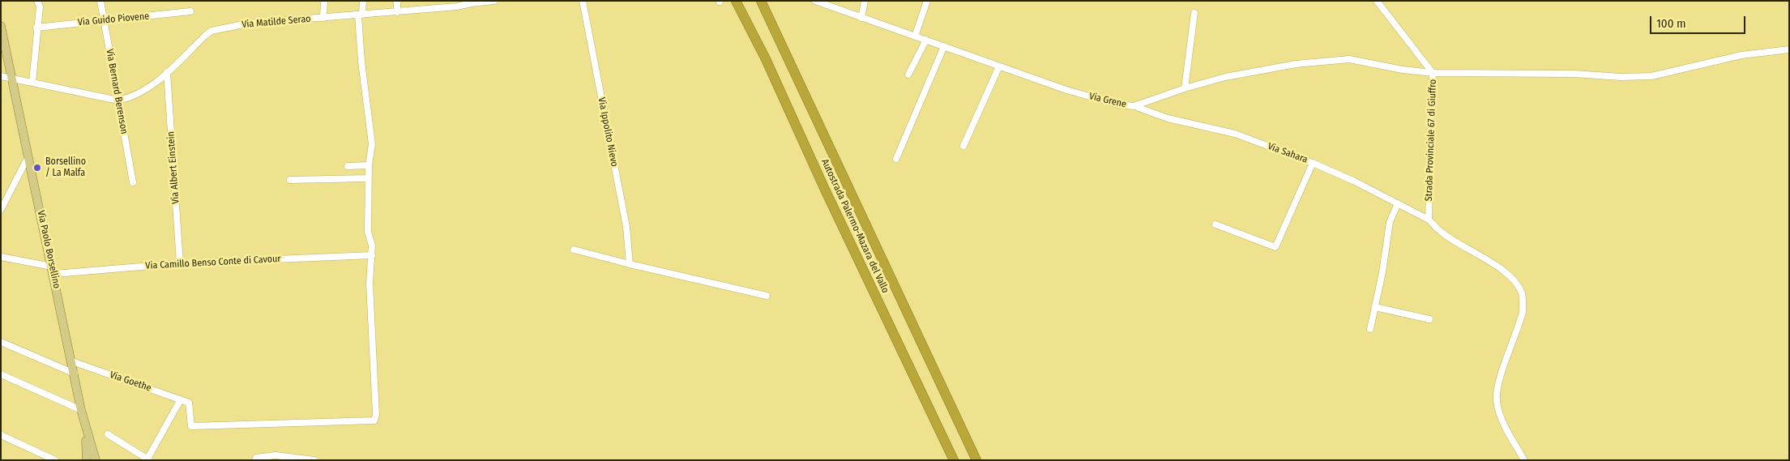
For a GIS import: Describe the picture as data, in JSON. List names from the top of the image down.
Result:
{
  "streets": {
    "highway": ["Autostrada Palermo-Mazara del Vallo"],
    "main road": ["Via Paolo Borsellino"],
    "street": [
      "Via Guido Piovene",
      "Via Matilde Serao",
      "Via Bernard Berenson",
      "Via Grene",
      "Via Ippolito Nievo",
      "Strada Provinciale 67 di Giuffro",
      "Via Sahara",
      "Via Albert Einstein",
      "Via Camillo Benso Conte di Cavour",
      "Via Goethe"
    ]
  },
  "crossings": [
    ["Via Guido Piovene", "Via Bernard Berenson"],
    ["Via Matilde Serao", "Via Bernard Berenson"],
    ["Via Matilde Serao", "Via Albert Einstein"],
    ["Via Matilde Serao", "Via Paolo Borsellino"],
    ["Via Grene", "Strada Provinciale 67 di Giuffro"],
    ["Strada Provinciale 67 di Giuffro", "Via Sahara"],
    ["Via Albert Einstein", "Via Camillo Benso Conte di Cavour"],
    ["Via Paolo Borsellino", "Via Camillo Benso Conte di Cavour"],
    ["Via Paolo Borsellino", "Via Goethe"],
    ["Via Camillo Benso Conte di Cavour", "Via Goethe"]
  ],
  "places": ["Borsellino / La Malfa"],
  "scale_bar": "100 m"
}
